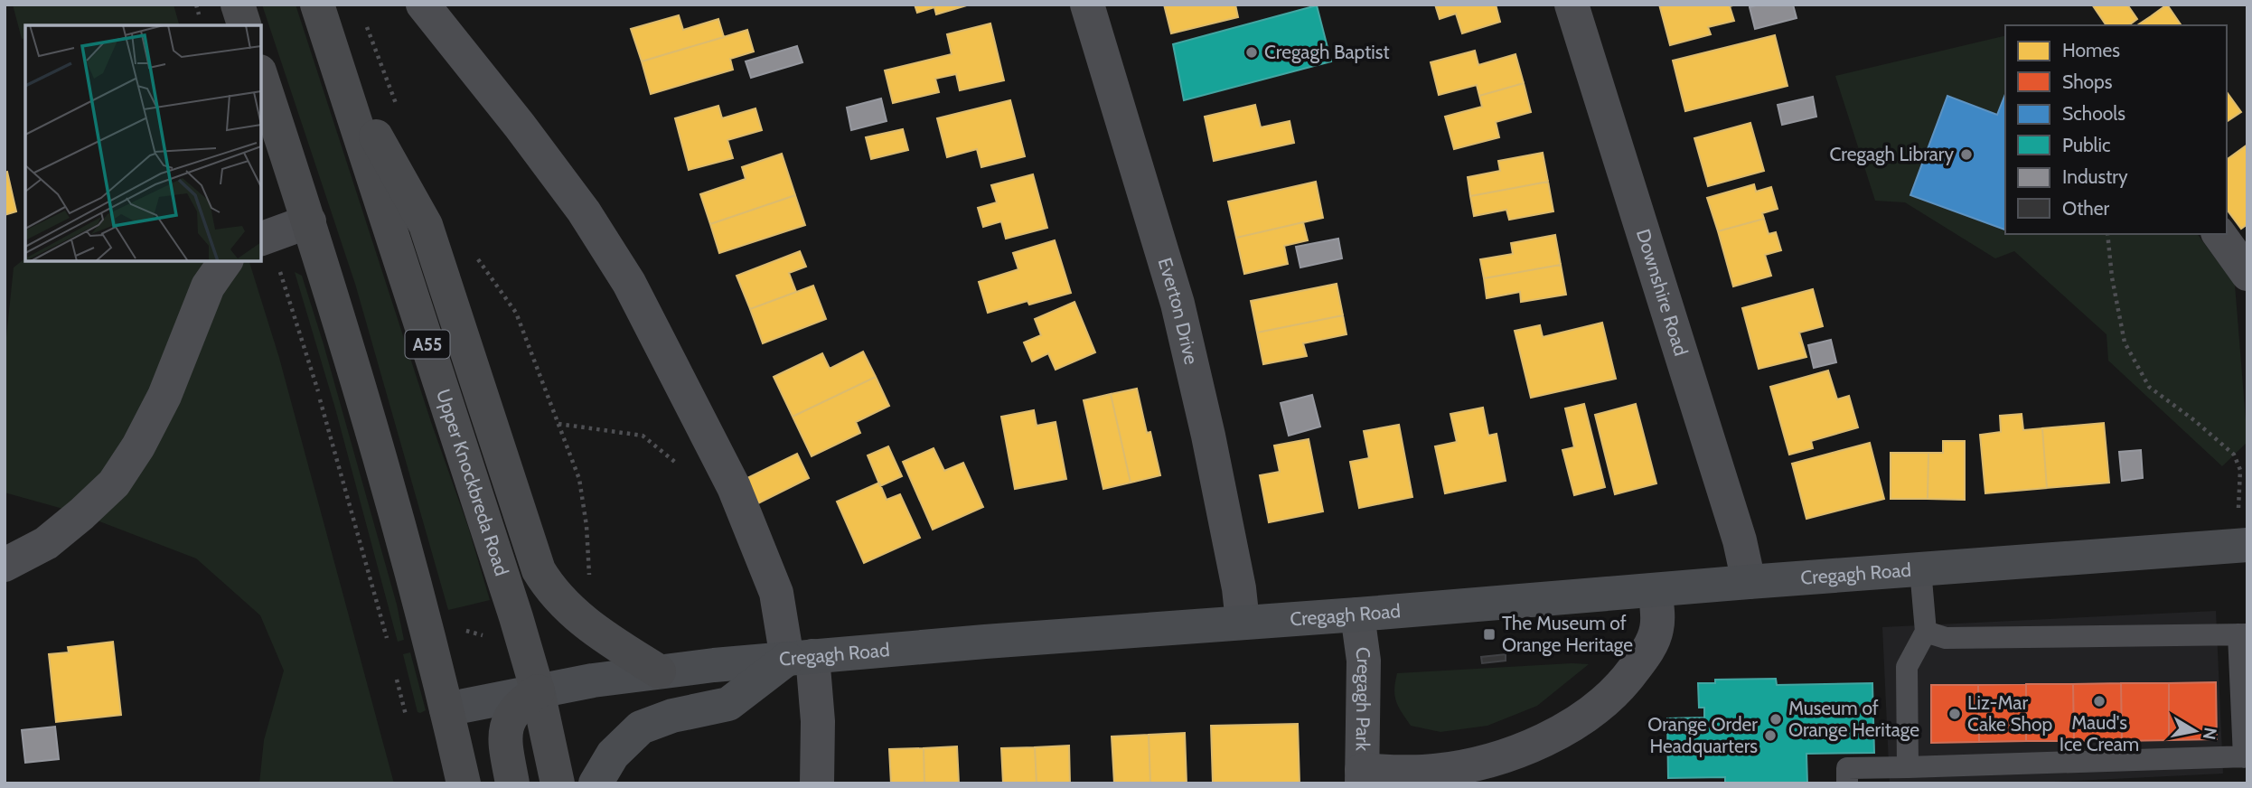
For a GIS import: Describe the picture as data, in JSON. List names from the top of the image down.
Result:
{
  "streets": {
    "highway": ["A55", "Upper Knockbreda Road"],
    "street": [
      "Downshire Road",
      "Everton Drive",
      "Cregagh Road",
      "Cregagh Park"
    ]
  },
  "crossings": [
    ["Downshire Road", "Cregagh Road"],
    ["Everton Drive", "Cregagh Road"],
    ["Upper Knockbreda Road", "Cregagh Road"],
    ["Cregagh Road", "Cregagh Park"]
  ],
  "places": {
    "other": [
      "Cregagh Baptist",
      "Cregagh Library",
      "Maud's Ice Cream",
      "Liz-Mar Cake Shop",
      "Museum of Orange Heritage",
      "Orange Order Headquarters"
    ],
    "transit": ["The Museum of Orange Heritage"]
  },
  "legend": [
    "Homes",
    "Shops",
    "Schools",
    "Public",
    "Industry",
    "Other"
  ],
  "north": "right"
}
